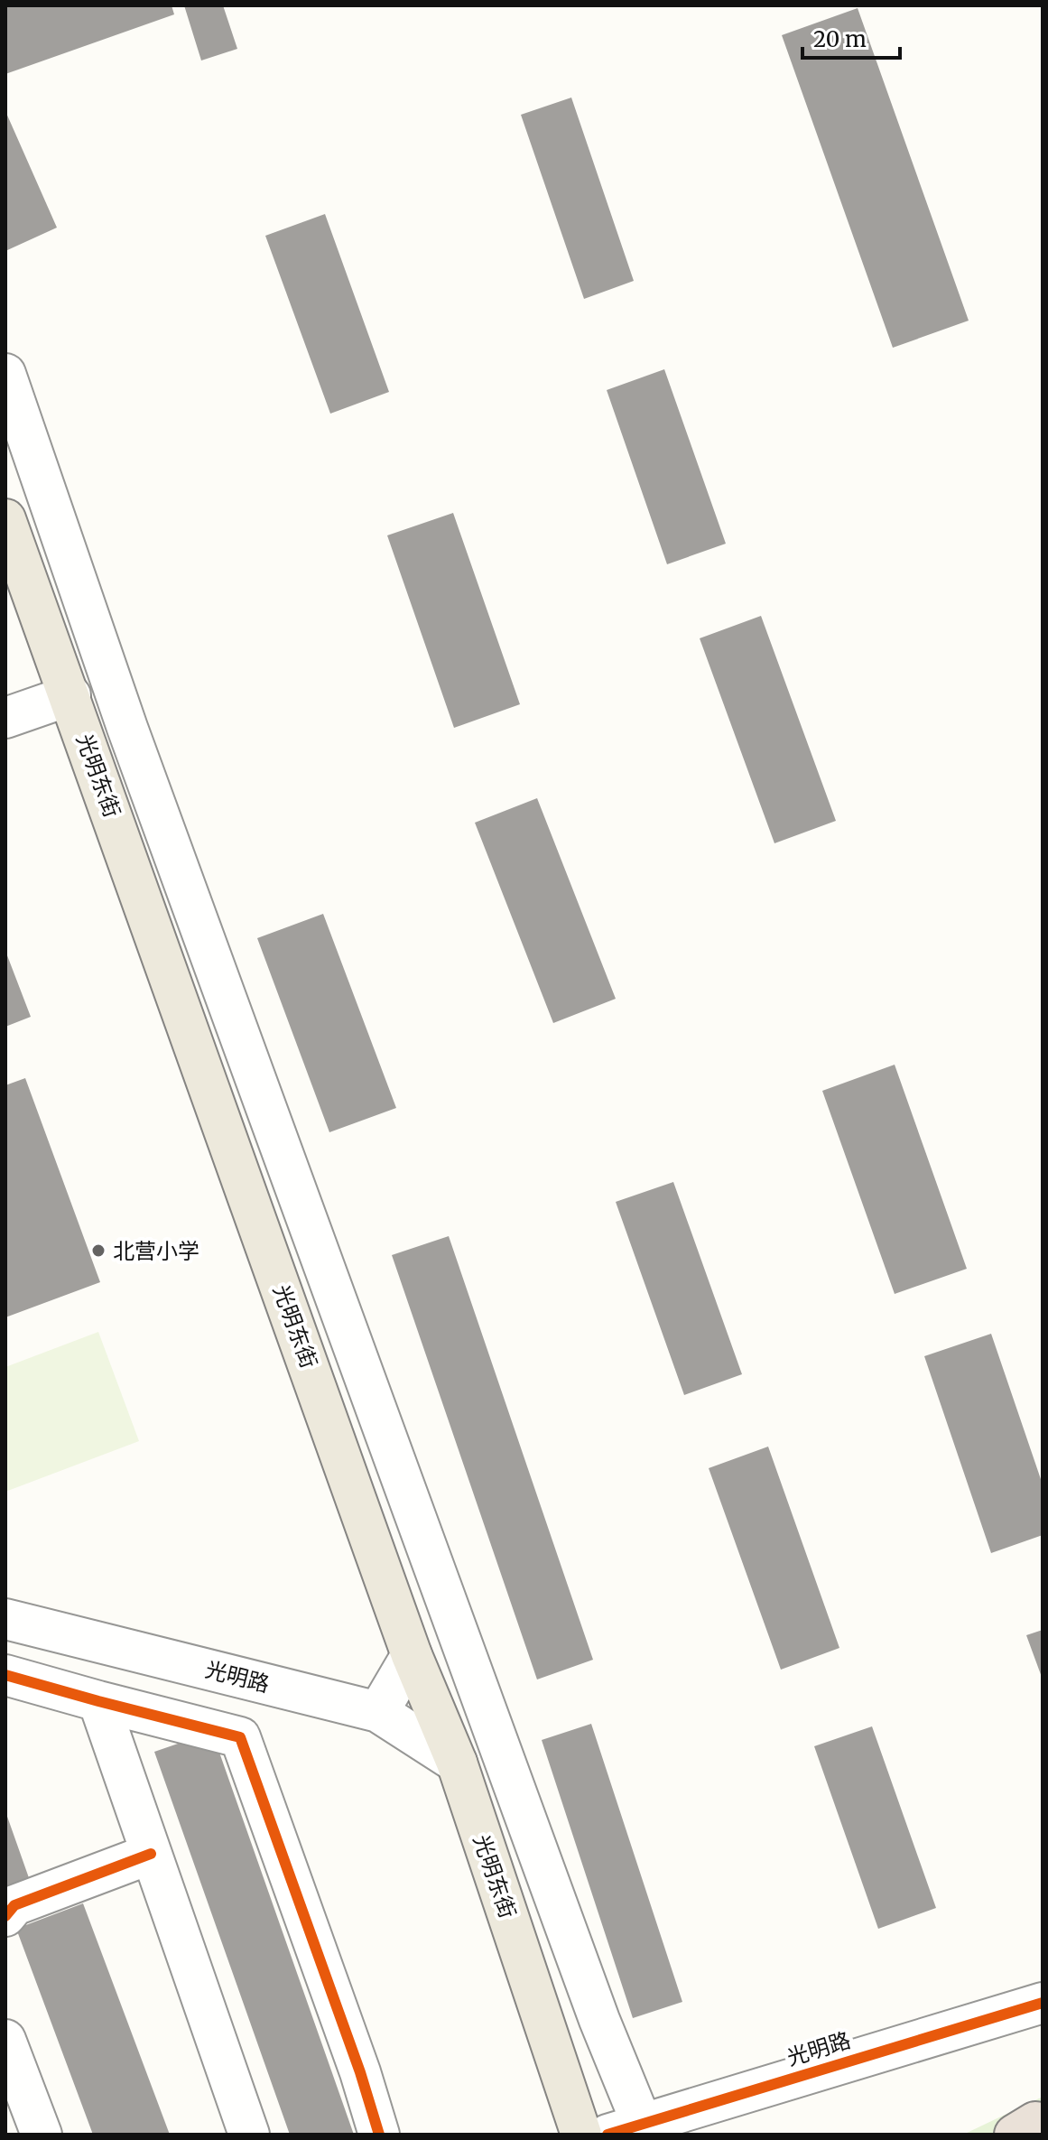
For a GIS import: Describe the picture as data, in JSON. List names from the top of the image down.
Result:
{
  "streets": {
    "main road": ["光明东街"],
    "street": ["光明路"]
  },
  "crossings": [
    ["光明东街", "光明路"]
  ],
  "places": ["北营小学"],
  "scale_bar": "20 m"
}
